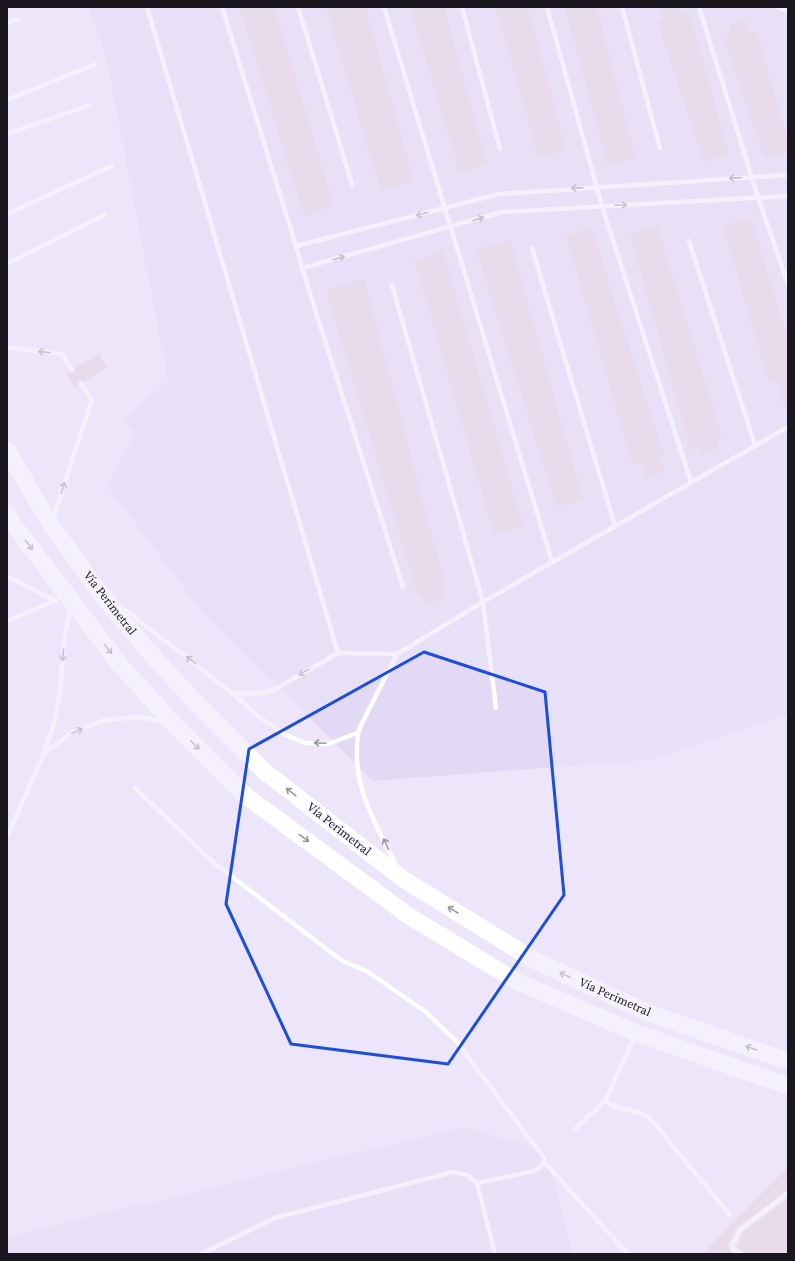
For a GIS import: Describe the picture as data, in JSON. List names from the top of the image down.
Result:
{
  "streets": {
    "highway": ["Vía Perimetral"]
  }
}
